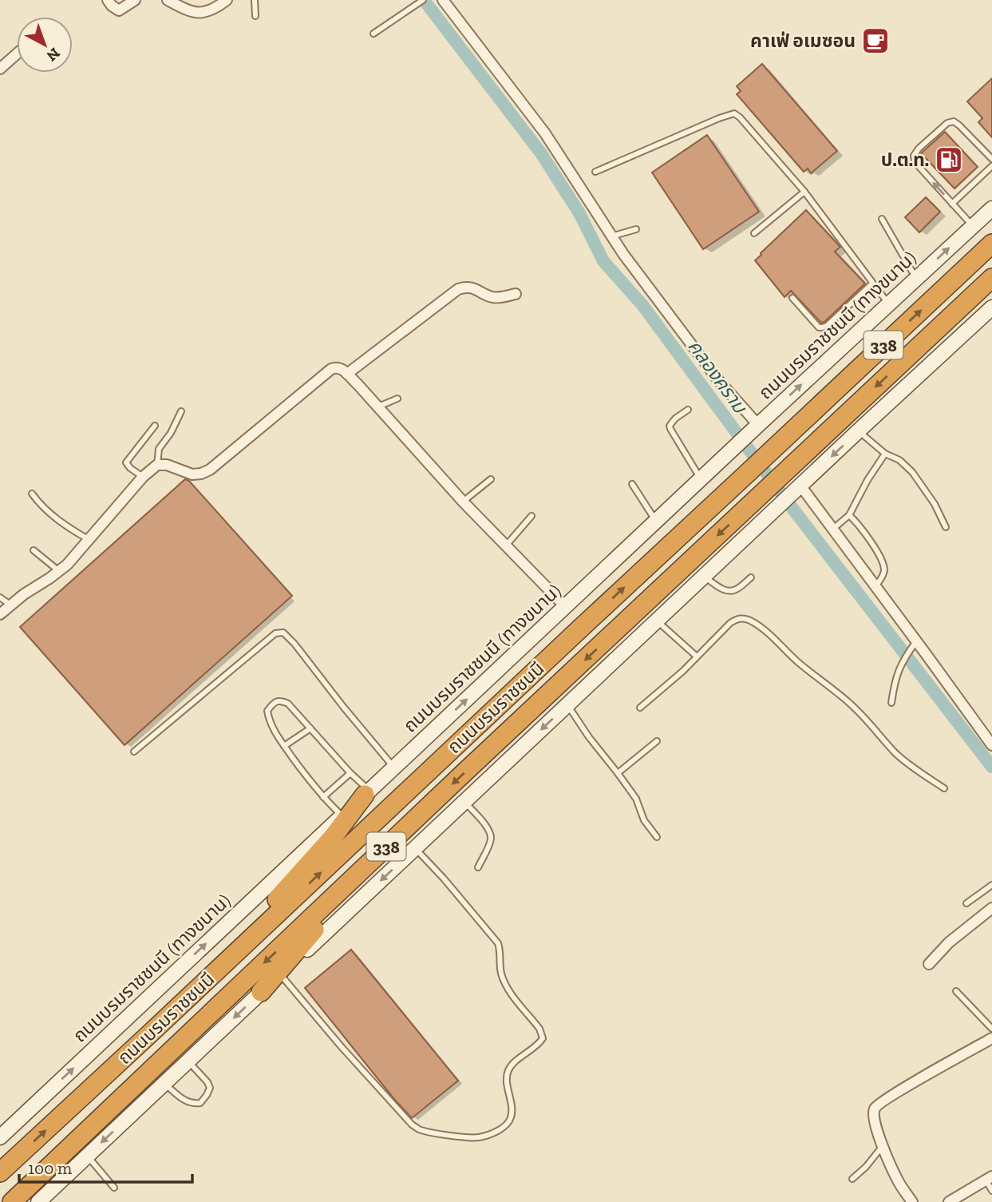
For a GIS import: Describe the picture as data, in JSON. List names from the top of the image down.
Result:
{
  "streets": {
    "highway": ["338", "ถนนบรมราชชนนี"],
    "main road": ["ถนนบรมราชชนนี (ทางขนาน)"]
  },
  "water": ["คลองคราม"],
  "places": {
    "cafe": ["คาเฟ่ อเมซอน"],
    "fuel station": ["ป.ต.ท."]
  },
  "scale_bar": "100 m",
  "north": "bottom right"
}
